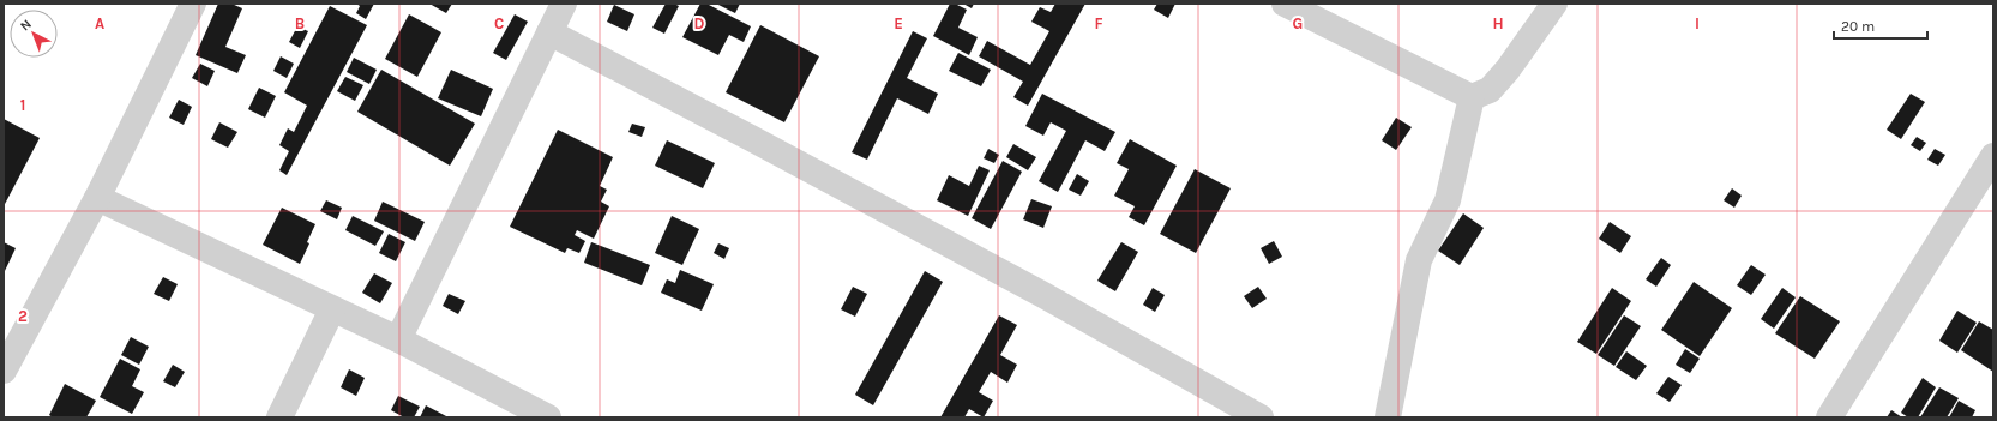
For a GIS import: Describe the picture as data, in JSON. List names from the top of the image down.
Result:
{
  "scale_bar": "20 m",
  "north": "top left",
  "grid": {
    "columns": [
      "A",
      "B",
      "C",
      "D",
      "E",
      "F",
      "G",
      "H",
      "I"
    ],
    "rows": ["1", "2"]
  }
}
